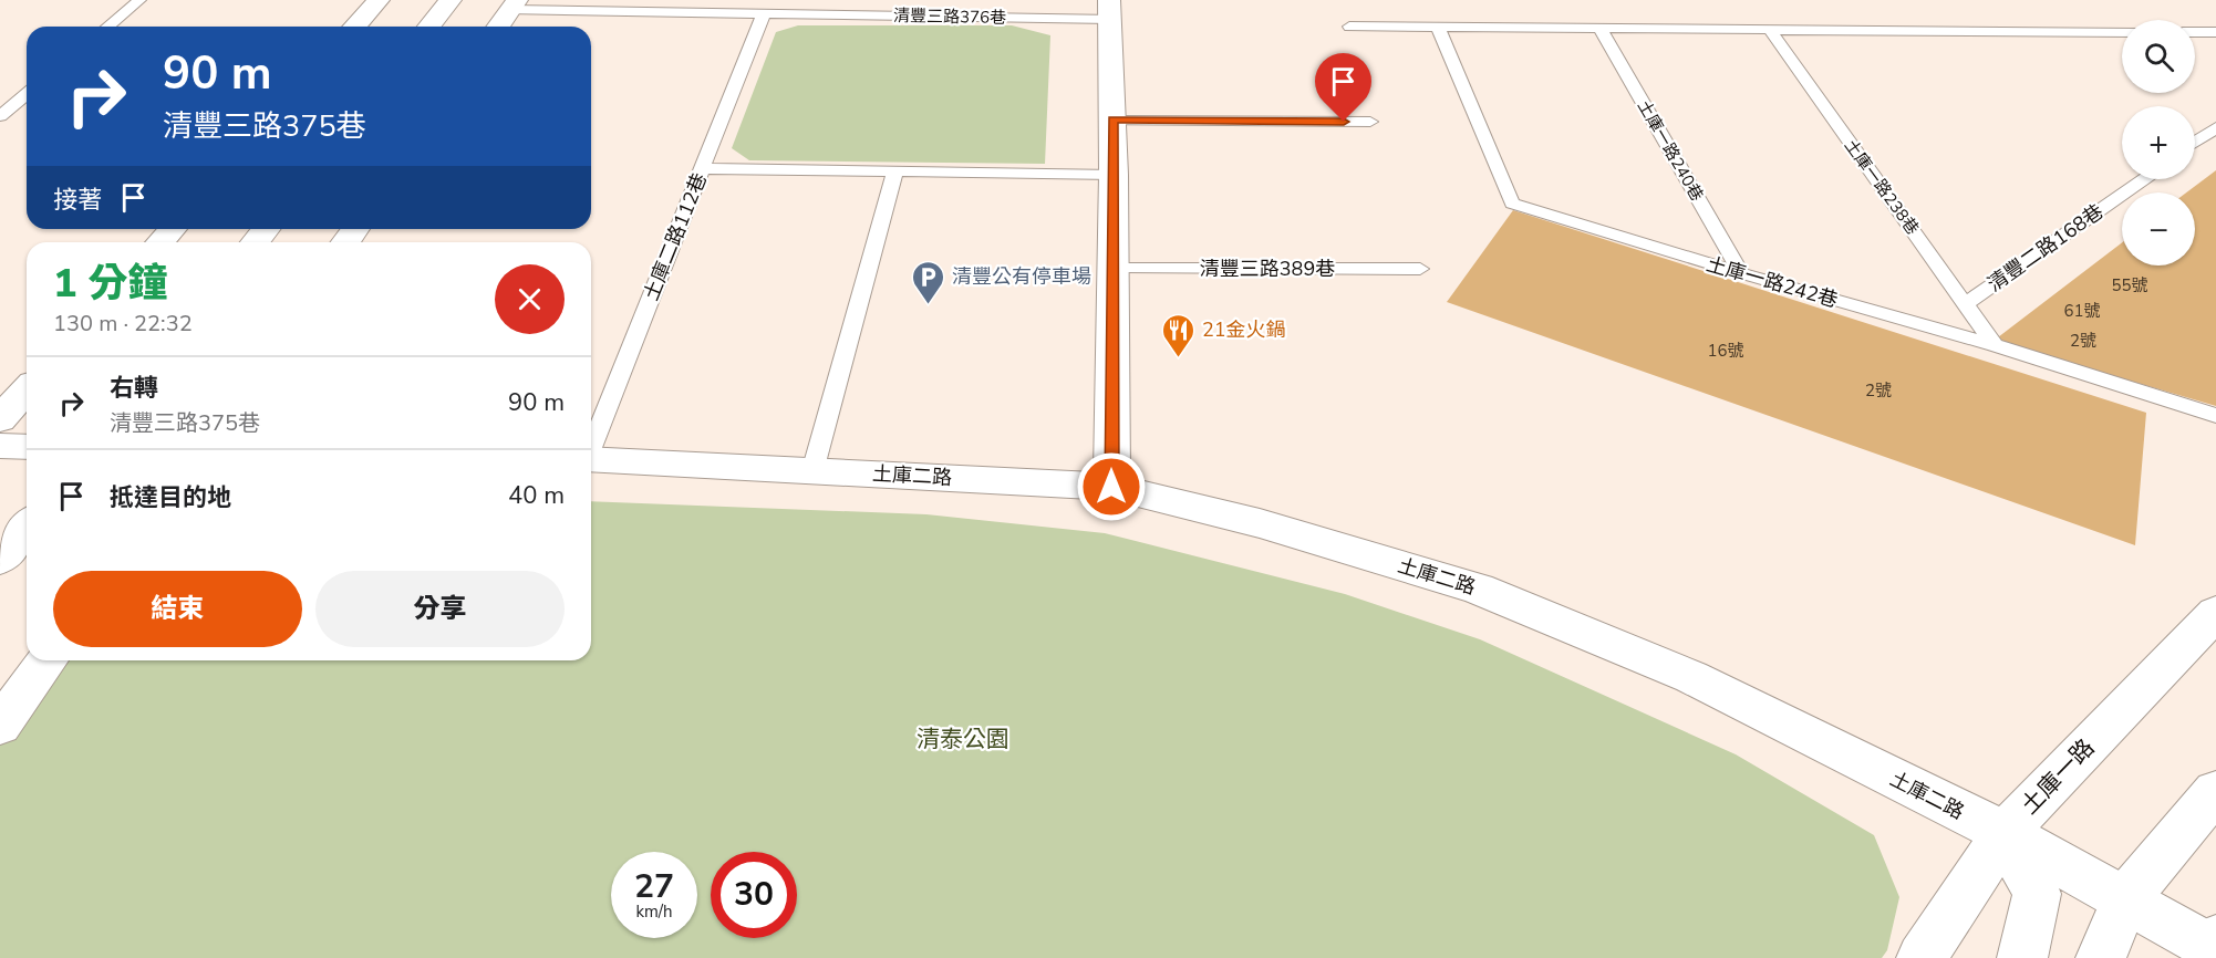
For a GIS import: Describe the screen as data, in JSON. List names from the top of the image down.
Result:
{
  "streets": {
    "street": ["土庫二路", "土庫一路"],
    "lane": [
      "清豐三路376巷",
      "土庫一路240巷",
      "土庫一路238巷",
      "土庫二路112巷",
      "清豐二路168巷",
      "清豐三路389巷",
      "土庫一路242巷"
    ]
  },
  "crossings": [
    ["清豐三路376巷", "土庫二路112巷"],
    ["土庫一路240巷", "土庫一路242巷"],
    ["土庫一路238巷", "清豐二路168巷"],
    ["土庫一路238巷", "土庫一路242巷"],
    ["土庫二路", "土庫一路"]
  ],
  "parks": ["清泰公園"],
  "places": {
    "parking": ["清豐公有停車場"],
    "restaurant": ["21金火鍋"]
  },
  "house_numbers": [
    "55號",
    "61號",
    "2號",
    "16號",
    "2號"
  ],
  "page": {
    "map_buttons": ["+", "−"],
    "turn": ["90 m", "清豐三路375巷"],
    "then": "接著",
    "heading": ["1 分鐘", "130 m · 22:32"],
    "list": [
      {
        "name": "右轉",
        "note": "清豐三路375巷",
        "value": "90 m"
      },
      {
        "name": "抵達目的地",
        "value": "40 m"
      }
    ],
    "buttons": ["結束", "分享"],
    "speed": "27 km/h",
    "limit": "30"
  }
}
